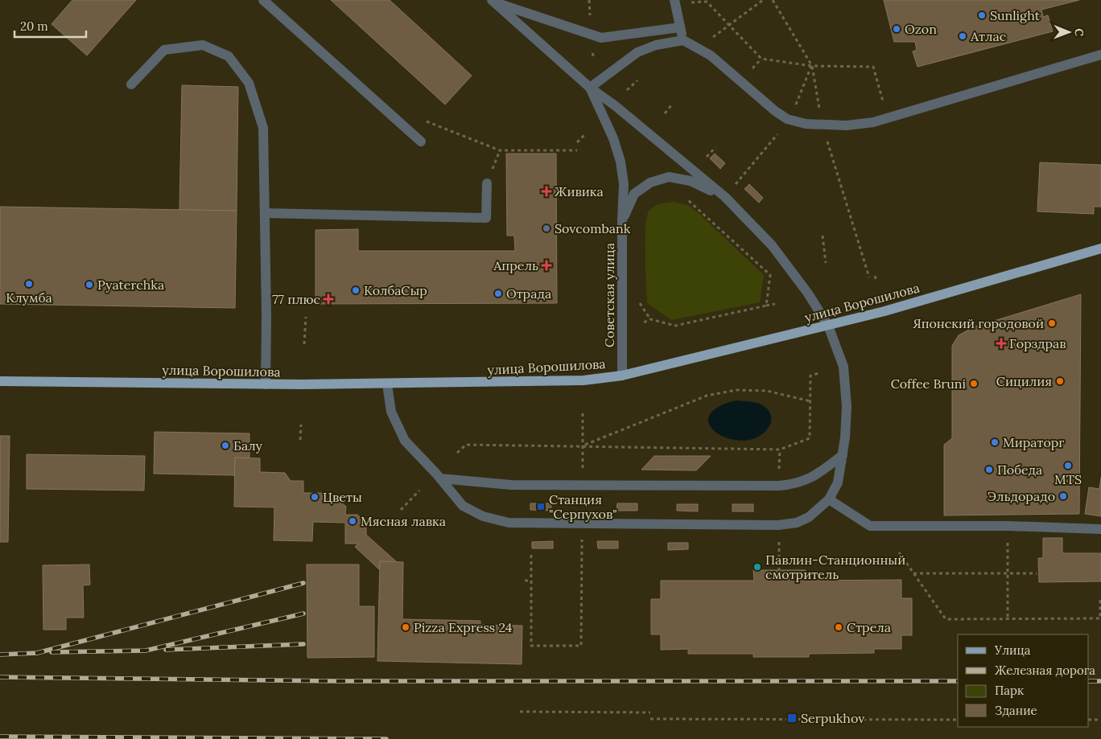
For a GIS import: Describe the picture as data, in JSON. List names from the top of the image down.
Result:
{
  "streets": {
    "main road": ["улица Ворошилова"],
    "street": ["Советская улица"]
  },
  "crossings": [
    ["Советская улица", "улица Ворошилова"]
  ],
  "places": {
    "other": [
      "Sunlight",
      "Ozon",
      "Атлас",
      "Sovcombank",
      "Клумба",
      "Pyaterchka",
      "КолбаСыр",
      "Отрада",
      "Японский городовой",
      "Сицилия",
      "Coffee Bruni",
      "Мираторг",
      "Балу",
      "MTS",
      "Победа",
      "Эльдорадо",
      "Цветы",
      "Мясная лавка",
      "Павлин-Станционный смотритель",
      "Pizza Express 24",
      "Стрела"
    ],
    "health": [
      "Живика",
      "Апрель",
      "77 плюс",
      "Горздрав"
    ],
    "transit": ["Станция \"Серпухов\"", "Serpukhov"]
  },
  "legend": [
    "Улица",
    "Железная дорога",
    "Парк",
    "Здание"
  ],
  "scale_bar": "20 m",
  "north": "right"
}
